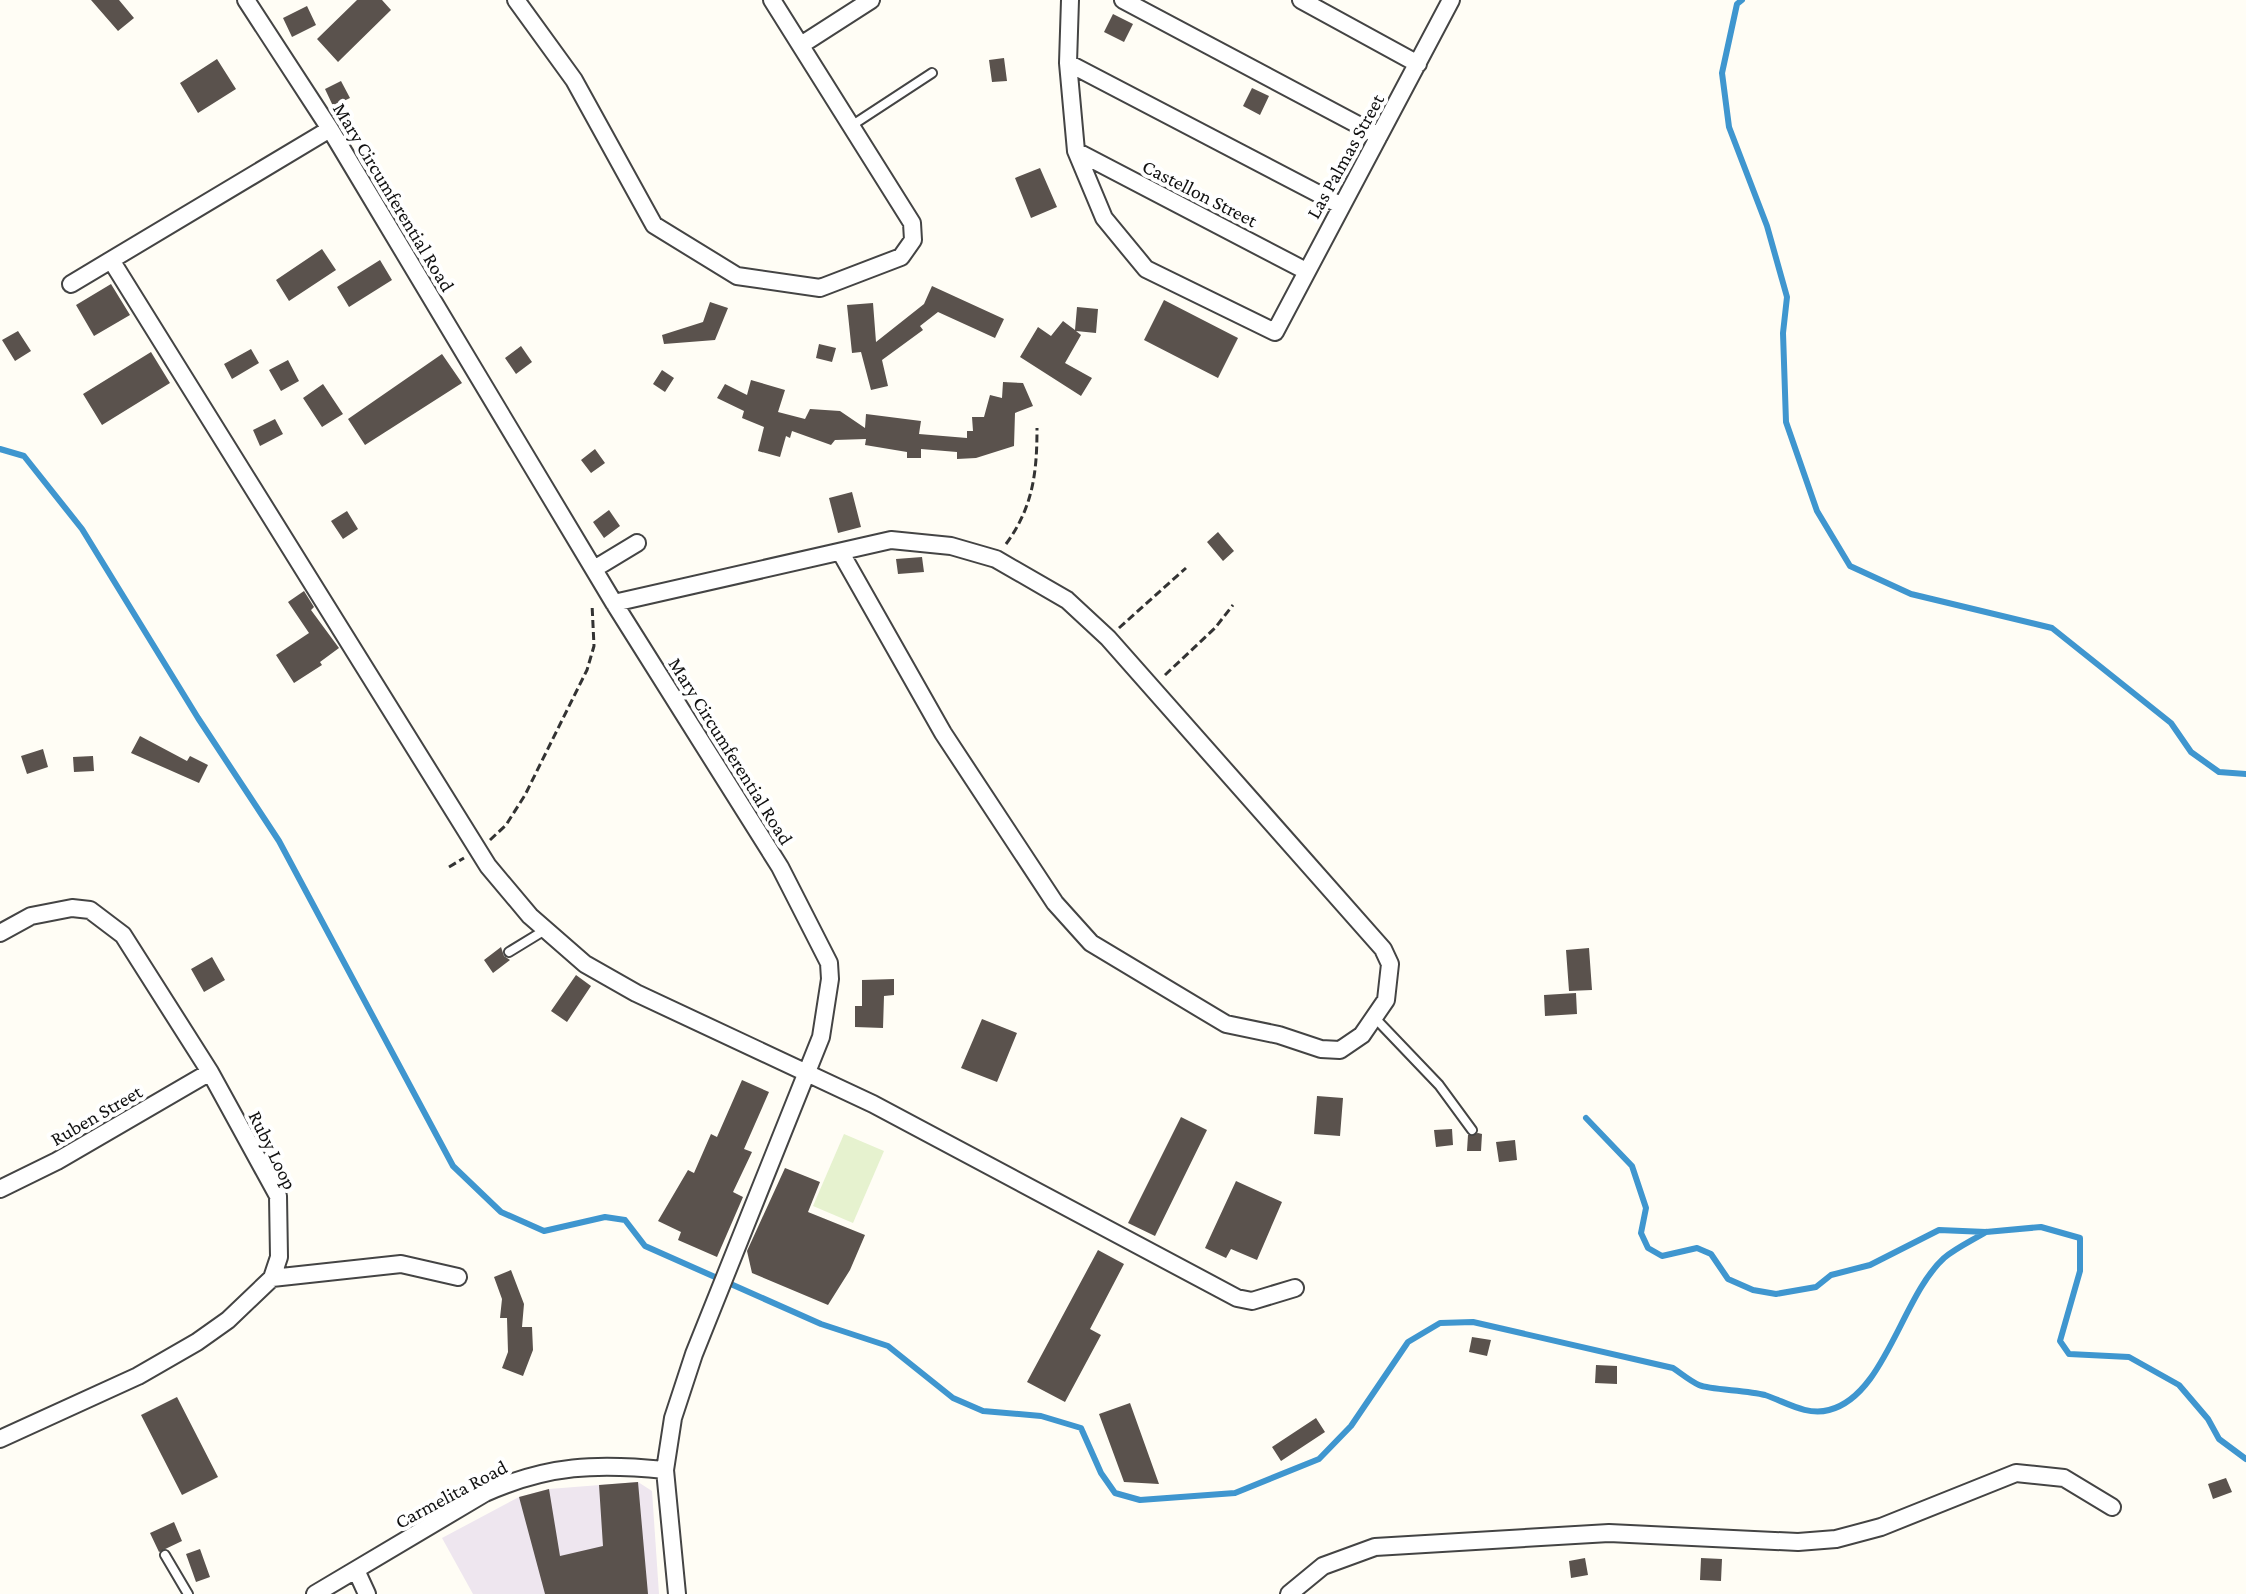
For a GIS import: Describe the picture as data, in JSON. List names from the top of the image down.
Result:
{
  "streets": {
    "street": [
      "Las Palmas Street",
      "Castellon Street",
      "Mary Circumferential Road",
      "Ruben Street",
      "Ruby Loop",
      "Carmelita Road"
    ]
  },
  "crossings": [
    ["Las Palmas Street", "Castellon Street"],
    ["Mary Circumferential Road", "Carmelita Road"],
    ["Ruben Street", "Ruby Loop"]
  ]
}
